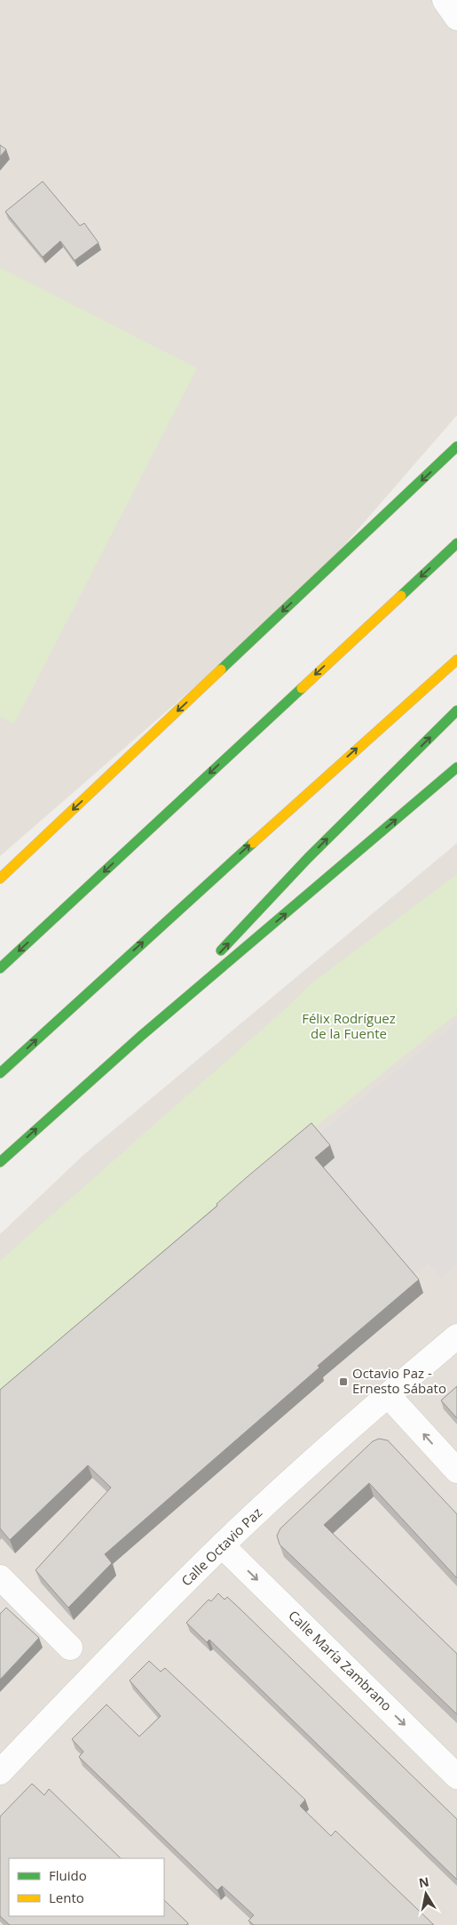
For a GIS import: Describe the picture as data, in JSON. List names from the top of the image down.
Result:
{
  "streets": {
    "street": ["Calle Octavio Paz", "Calle María Zambrano"]
  },
  "crossings": [
    ["Calle Octavio Paz", "Calle María Zambrano"]
  ],
  "one_way": ["Calle María Zambrano"],
  "parks": ["Félix Rodríguez de la Fuente"],
  "places": {
    "transit": ["Octavio Paz - Ernesto Sábato"]
  },
  "legend": ["Fluido", "Lento"],
  "north": "top"
}
